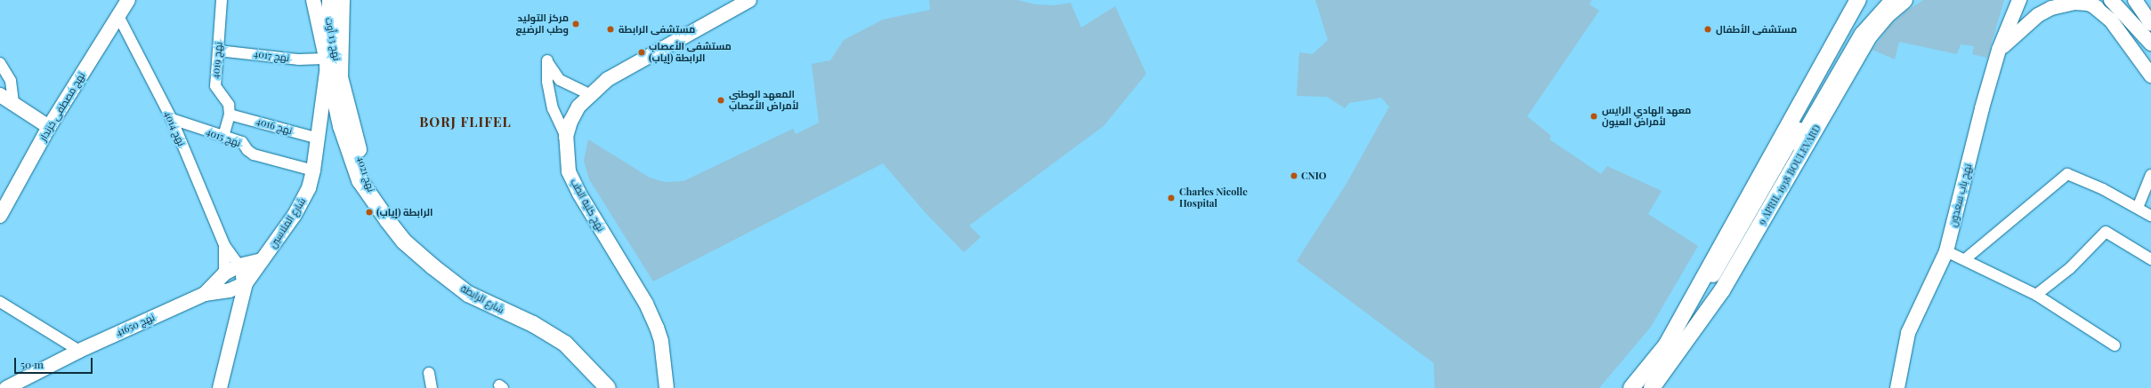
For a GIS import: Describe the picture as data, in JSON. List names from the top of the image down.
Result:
{
  "streets": {
    "main road": [
      "نهج 13 أوت",
      "نهج مصطفى خزندار",
      "نهج 4021",
      "9 APRIL 1938 BOULEVARD",
      "نهج باب سعدون",
      "نهج كلية الطب",
      "شارع الملاسين",
      "شارع الرابطة",
      "نهج 41650"
    ],
    "street": [
      "نهج 4017",
      "نهج 4019",
      "نهج 4016",
      "نهج 4014",
      "نهج 4015"
    ]
  },
  "crossings": [
    ["نهج 13 أوت", "نهج 4021"],
    ["نهج 13 أوت", "شارع الملاسين"],
    ["نهج 4017", "نهج 4019"],
    ["نهج 4017", "نهج 4021"],
    ["نهج 4019", "نهج 4016"],
    ["نهج مصطفى خزندار", "نهج 4014"],
    ["نهج 4016", "شارع الملاسين"],
    ["نهج 4014", "نهج 4015"],
    ["نهج 4014", "شارع الملاسين"],
    ["نهج 4014", "نهج 41650"],
    ["نهج 4015", "شارع الملاسين"],
    ["نهج 4021", "شارع الملاسين"],
    ["نهج 4021", "شارع الرابطة"],
    ["شارع الملاسين", "نهج 41650"]
  ],
  "districts": ["BORJ FLIFEL"],
  "places": [
    "مركز التوليد وطب الرضيع",
    "مستشفى الرابطة",
    "مستشفى الأطفال",
    "مستشفى الأعصاب الرابطة (إياب)",
    "المعهد الوطني لأمراض الأعصاب",
    "معهد الهادي الرايس لأمراض العيون",
    "CNIO",
    "Charles Nicolle Hospital",
    "الرابطة (إياب)"
  ],
  "scale_bar": "50 m"
}
